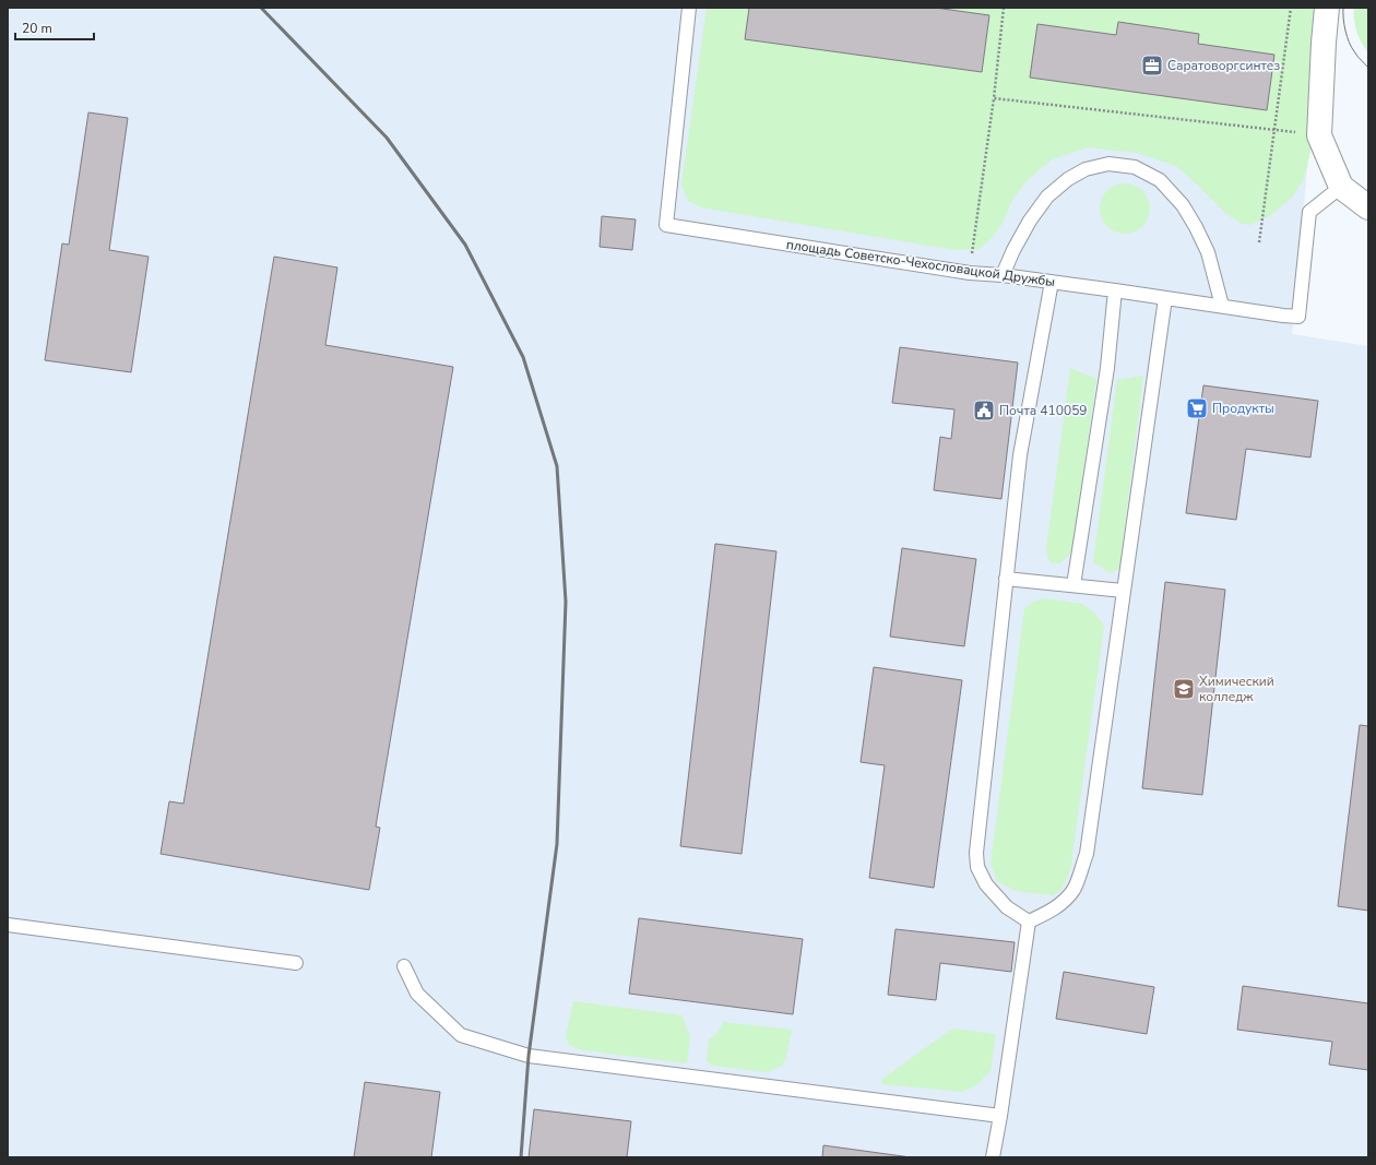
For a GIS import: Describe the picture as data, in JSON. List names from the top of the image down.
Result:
{
  "streets": {
    "lane": ["площадь Советско-Чехословацкой Дружбы"]
  },
  "places": {
    "office": ["Саратоворгсинтез"],
    "supermarket": ["Продукты"],
    "public building": ["Почта 410059"],
    "school or university": ["Химический колледж"]
  },
  "scale_bar": "20 m"
}
